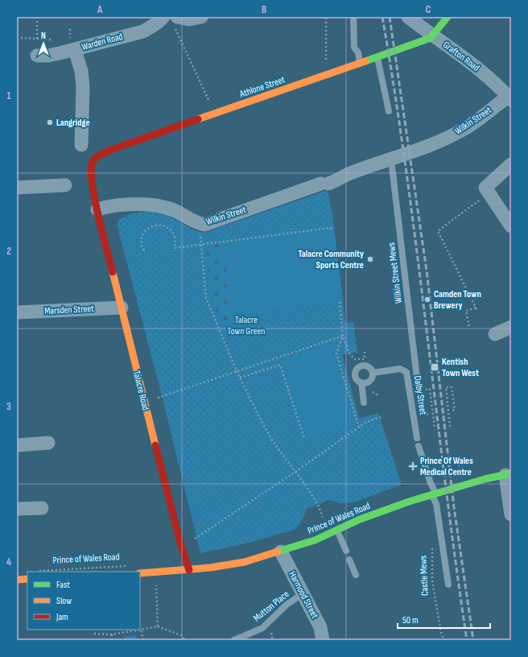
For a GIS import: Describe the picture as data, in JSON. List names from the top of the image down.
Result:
{
  "streets": {
    "street": [
      "Warden Road",
      "Grafton Road",
      "Athlone Street",
      "Wilkin Street",
      "Marsden Street",
      "Talacre Road",
      "Prince of Wales Road",
      "Harmood Street"
    ],
    "lane": ["Wilkin Street Mews", "Dalby Street", "Mutton Place"],
    "path": ["Castle Mews"]
  },
  "crossings": [
    ["Grafton Road", "Athlone Street"],
    ["Grafton Road", "Wilkin Street"],
    ["Athlone Street", "Talacre Road"],
    ["Wilkin Street", "Wilkin Street Mews"],
    ["Wilkin Street", "Talacre Road"],
    ["Marsden Street", "Talacre Road"],
    ["Talacre Road", "Prince of Wales Road"],
    ["Prince of Wales Road", "Harmood Street"],
    ["Harmood Street", "Mutton Place"]
  ],
  "parks": ["Talacre Town Green"],
  "places": {
    "other": ["Langridge", "Talacre Community Sports Centre", "Camden Town Brewery"],
    "transit": ["Kentish Town West"],
    "health": ["Prince Of Wales Medical Centre"]
  },
  "legend": ["Fast", "Slow", "Jam"],
  "scale_bar": "50 m",
  "north": "top",
  "grid": {
    "columns": ["A", "B", "C"],
    "rows": [
      "1",
      "2",
      "3",
      "4"
    ]
  }
}
